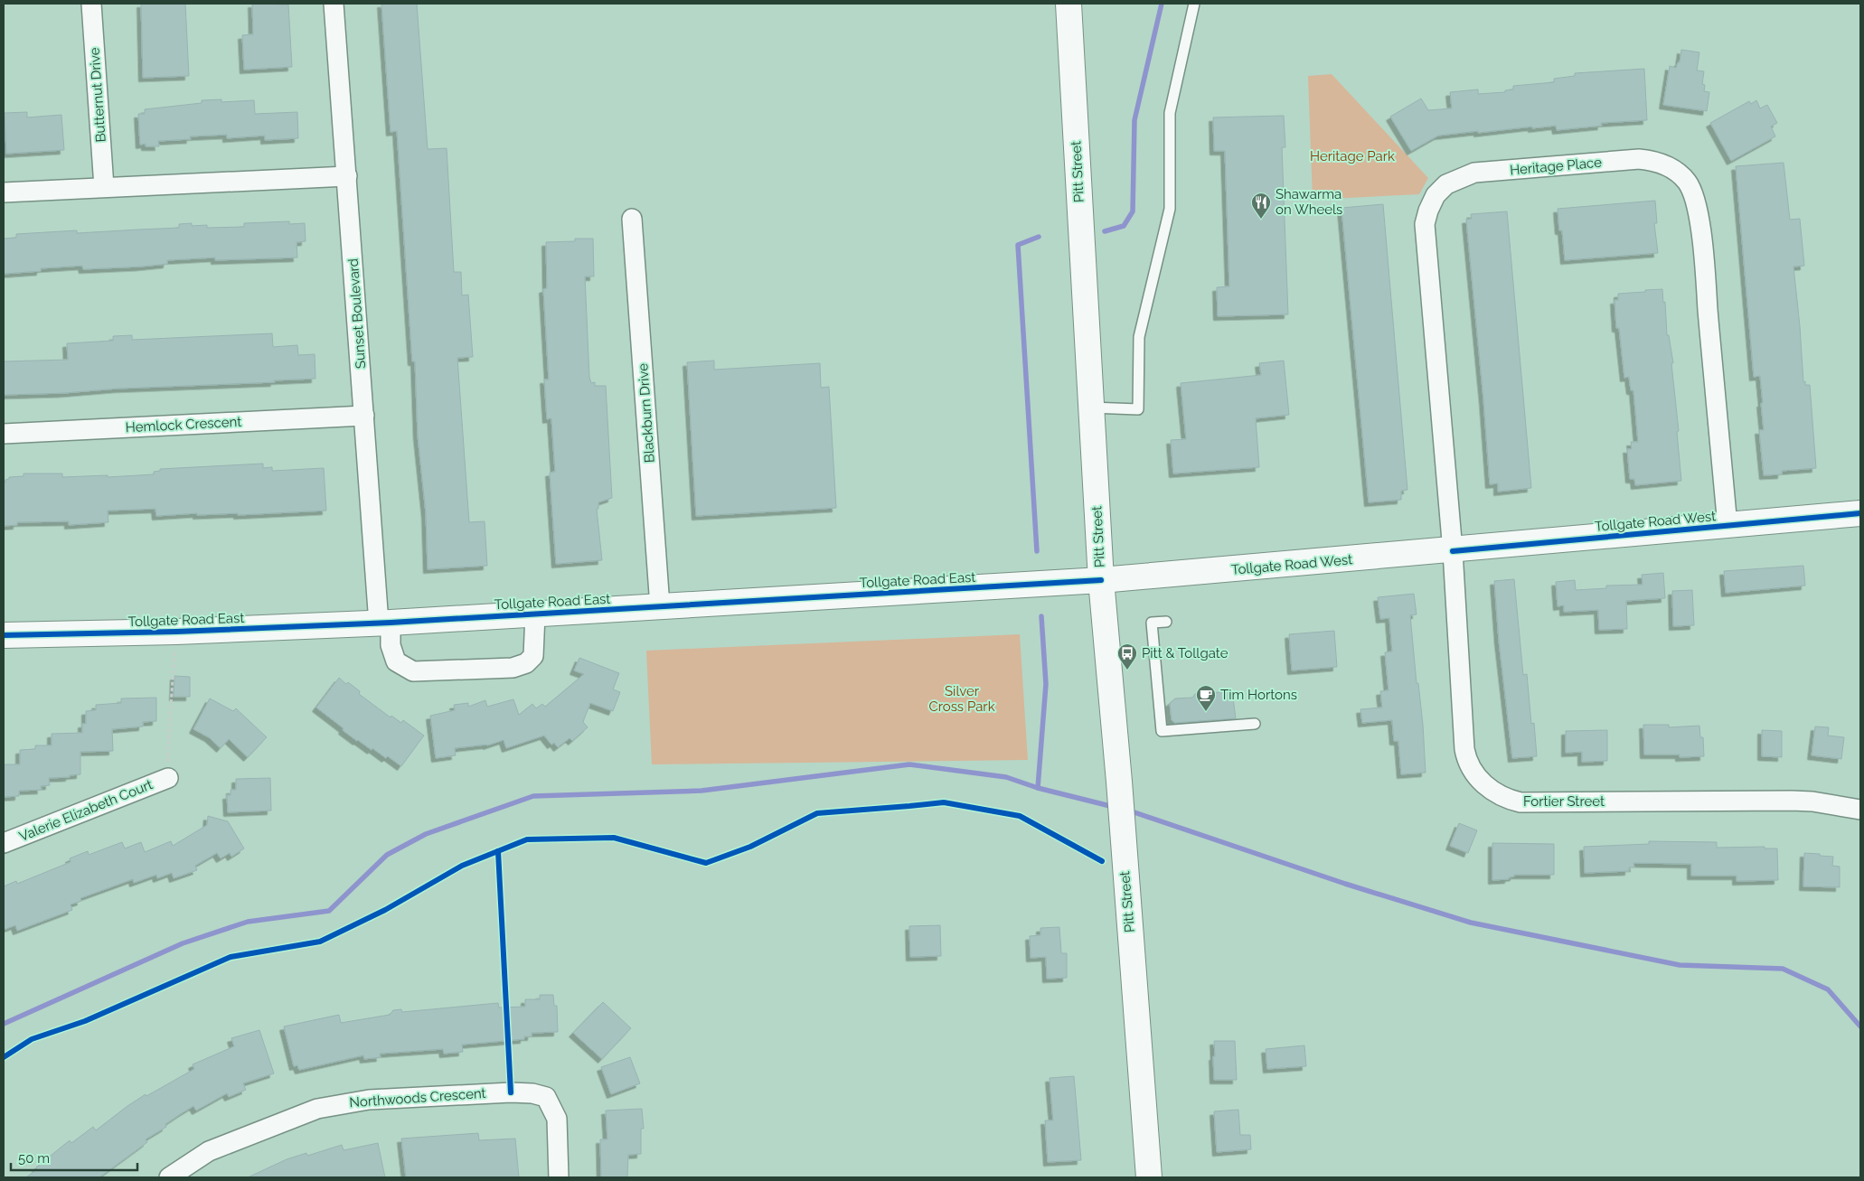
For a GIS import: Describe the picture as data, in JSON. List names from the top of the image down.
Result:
{
  "streets": {
    "street": [
      "Butternut Drive",
      "Heritage Place",
      "Pitt Street",
      "Sunset Boulevard",
      "Blackburn Drive",
      "Hemlock Crescent",
      "Tollgate Road West",
      "Tollgate Road East",
      "Fortier Street",
      "Valerie Elizabeth Court",
      "Northwoods Crescent"
    ]
  },
  "crossings": [
    ["Heritage Place", "Tollgate Road West"],
    ["Heritage Place", "Fortier Street"],
    ["Pitt Street", "Tollgate Road West"],
    ["Pitt Street", "Tollgate Road East"],
    ["Sunset Boulevard", "Hemlock Crescent"],
    ["Sunset Boulevard", "Tollgate Road East"],
    ["Blackburn Drive", "Tollgate Road East"],
    ["Tollgate Road West", "Tollgate Road East"],
    ["Tollgate Road West", "Fortier Street"]
  ],
  "parks": ["Heritage Park", "Silver Cross Park"],
  "places": {
    "restaurant": ["Shawarma on Wheels"],
    "bus stop": ["Pitt & Tollgate"],
    "cafe": ["Tim Hortons"]
  },
  "scale_bar": "50 m"
}
